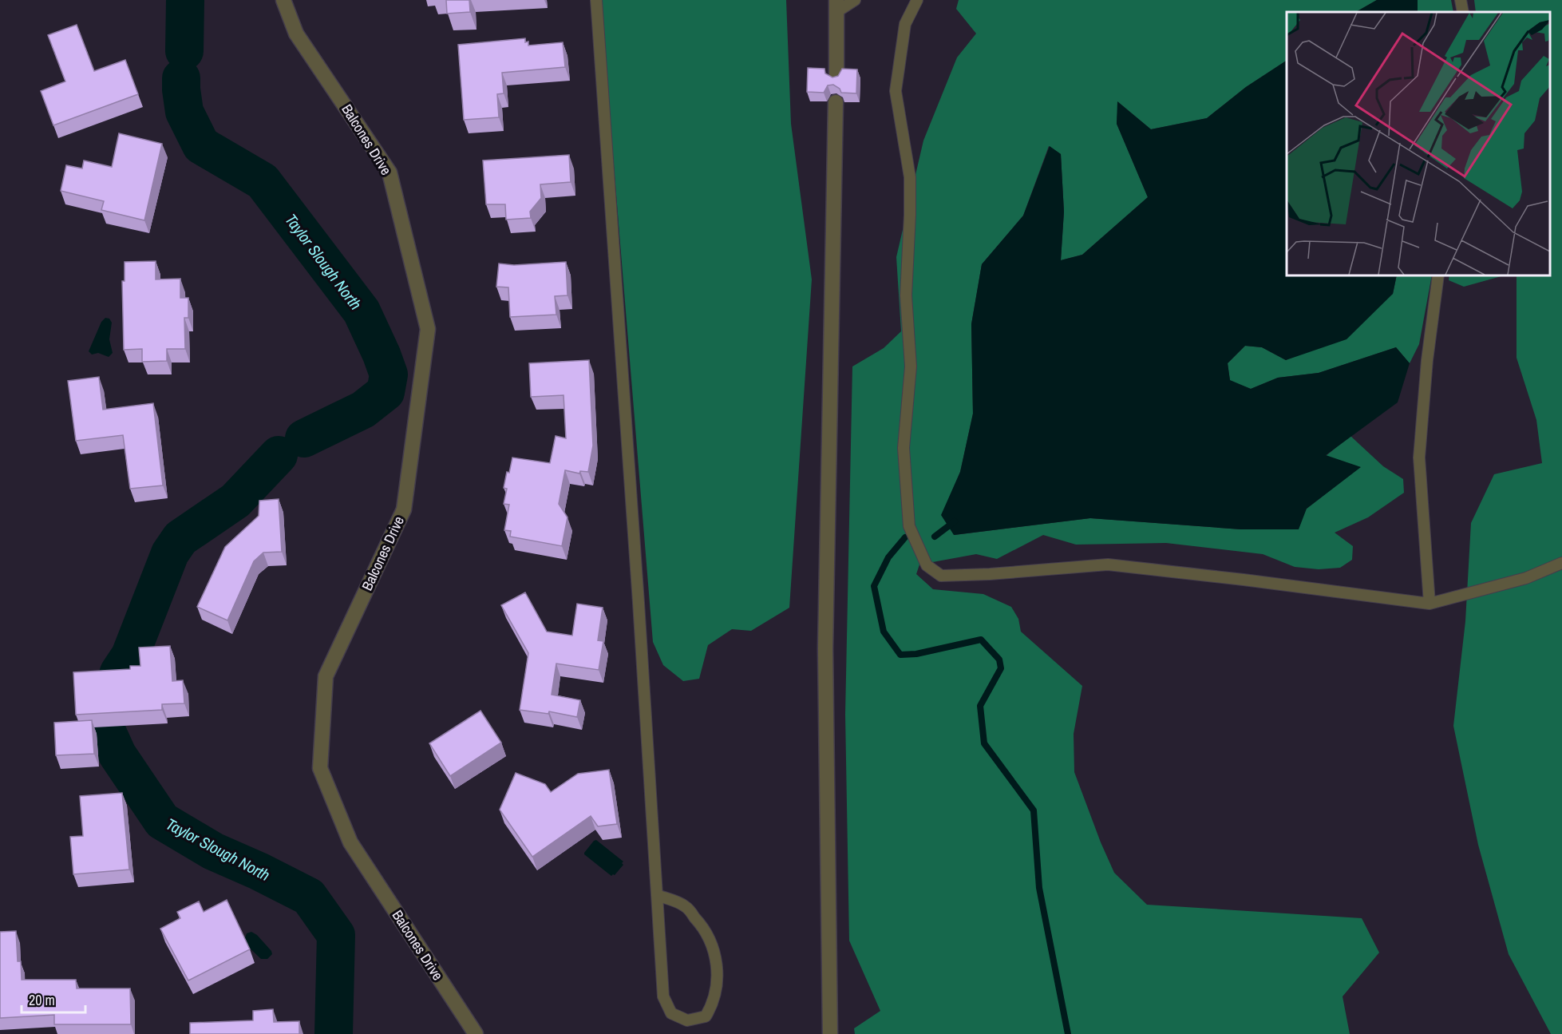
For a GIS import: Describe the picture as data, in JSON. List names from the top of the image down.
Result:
{
  "streets": {
    "street": ["Balcones Drive"]
  },
  "water": ["Taylor Slough North"],
  "scale_bar": "20 m"
}
